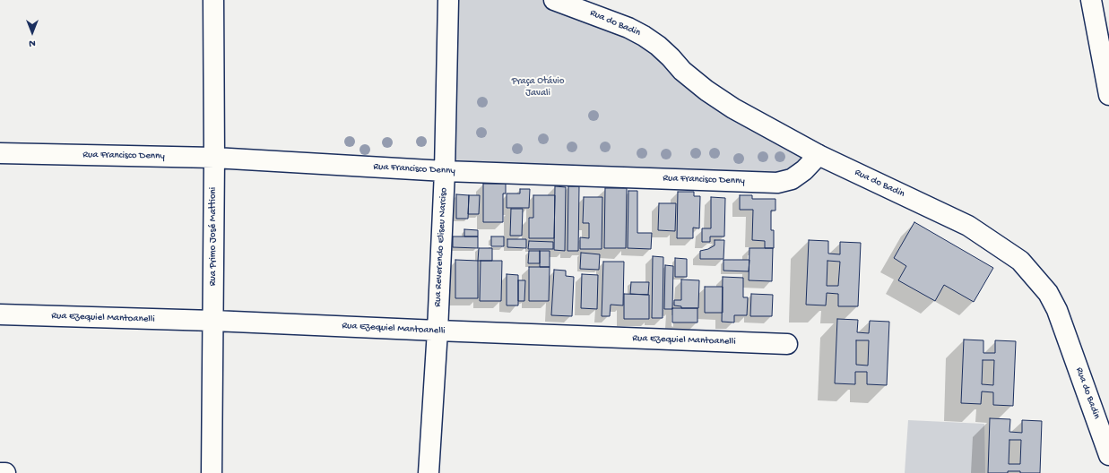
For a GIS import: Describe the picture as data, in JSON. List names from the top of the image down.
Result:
{
  "streets": {
    "street": [
      "Rua do Badin",
      "Rua Francisco Denny",
      "Rua Primo José Mattioni",
      "Rua Reverendo Eliseu Narciso",
      "Rua Ezequiel Mantoanelli"
    ]
  },
  "crossings": [
    ["Rua do Badin", "Rua Francisco Denny"],
    ["Rua Francisco Denny", "Rua Primo José Mattioni"],
    ["Rua Francisco Denny", "Rua Reverendo Eliseu Narciso"],
    ["Rua Primo José Mattioni", "Rua Ezequiel Mantoanelli"],
    ["Rua Reverendo Eliseu Narciso", "Rua Ezequiel Mantoanelli"]
  ],
  "parks": ["Praça Otávio Javali"],
  "north": "bottom"
}
